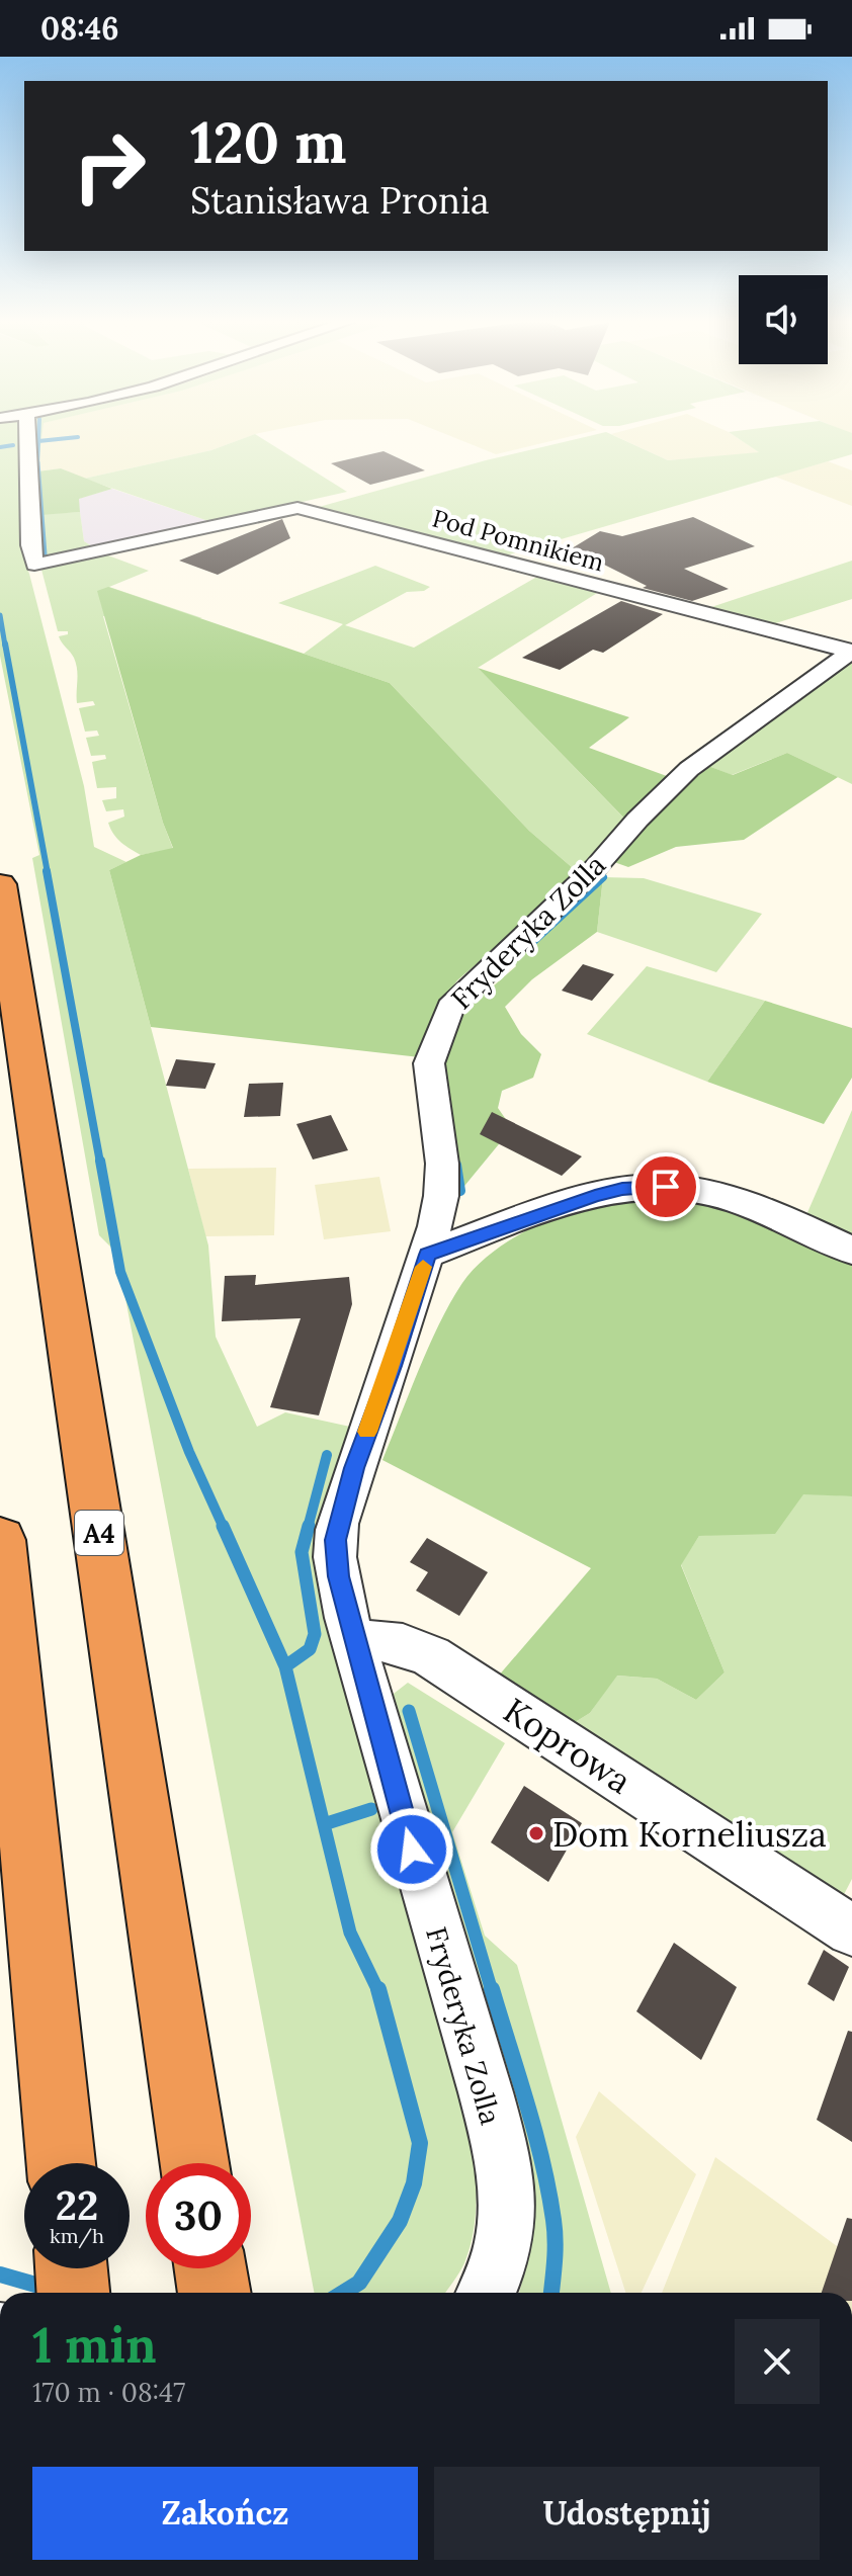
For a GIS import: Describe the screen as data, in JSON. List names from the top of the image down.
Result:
{
  "streets": {
    "highway": ["A4"],
    "street": ["Pod Pomnikiem", "Fryderyka Zolla", "Koprowa"]
  },
  "crossings": [
    ["Pod Pomnikiem", "Fryderyka Zolla"],
    ["Fryderyka Zolla", "Koprowa"]
  ],
  "places": ["Dom Korneliusza"],
  "page": {
    "status": "08:46",
    "turn": ["120 m", "Stanisława Pronia"],
    "speed": "22 km/h",
    "limit": "30",
    "heading": ["1 min", "170 m · 08:47"],
    "buttons": ["Zakończ", "Udostępnij"]
  }
}
